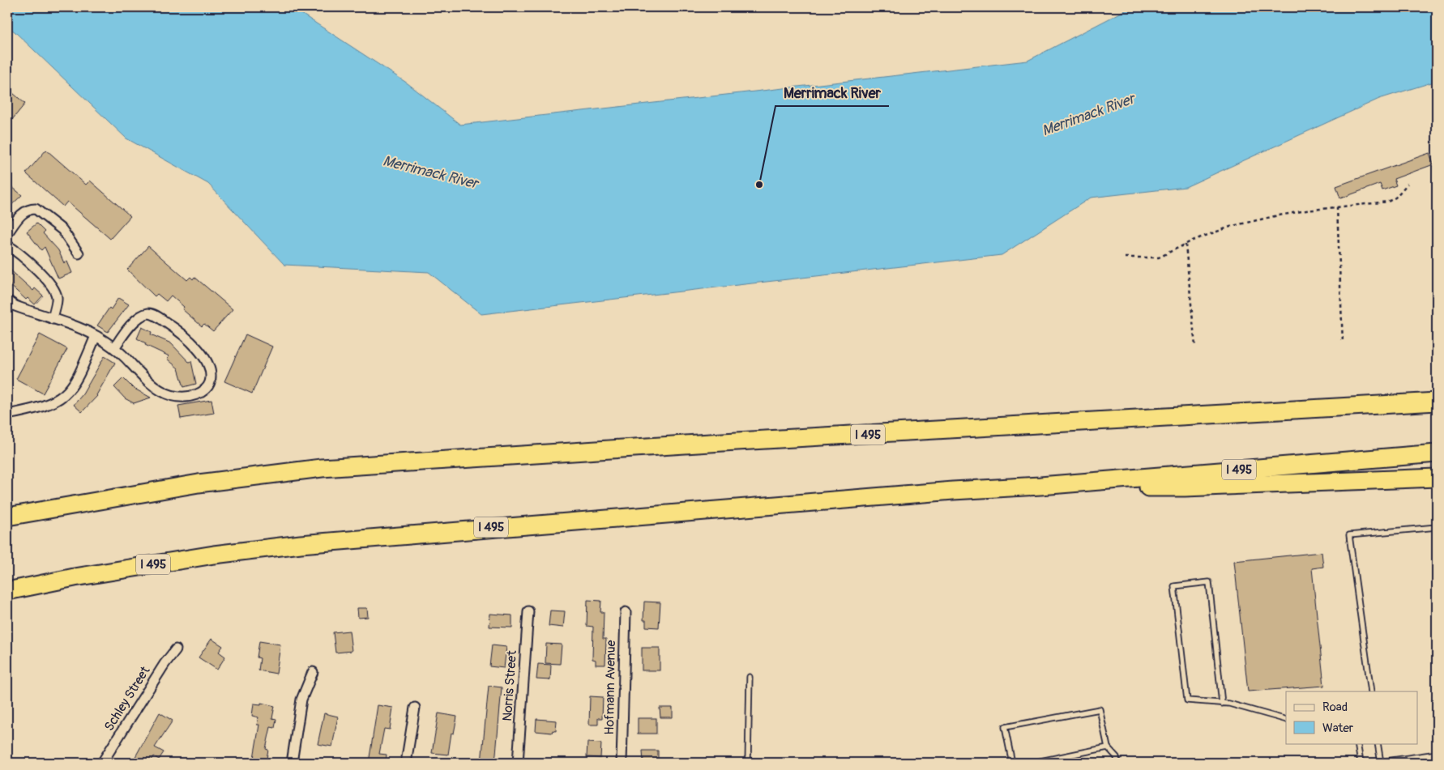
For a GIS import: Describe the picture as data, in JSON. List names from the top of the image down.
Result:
{
  "streets": {
    "highway": ["I 495"],
    "street": ["Norris Street", "Hofmann Avenue", "Schley Street"]
  },
  "water": ["Merrimack River"],
  "places": ["Merrimack River"],
  "legend": ["Road", "Water"]
}
